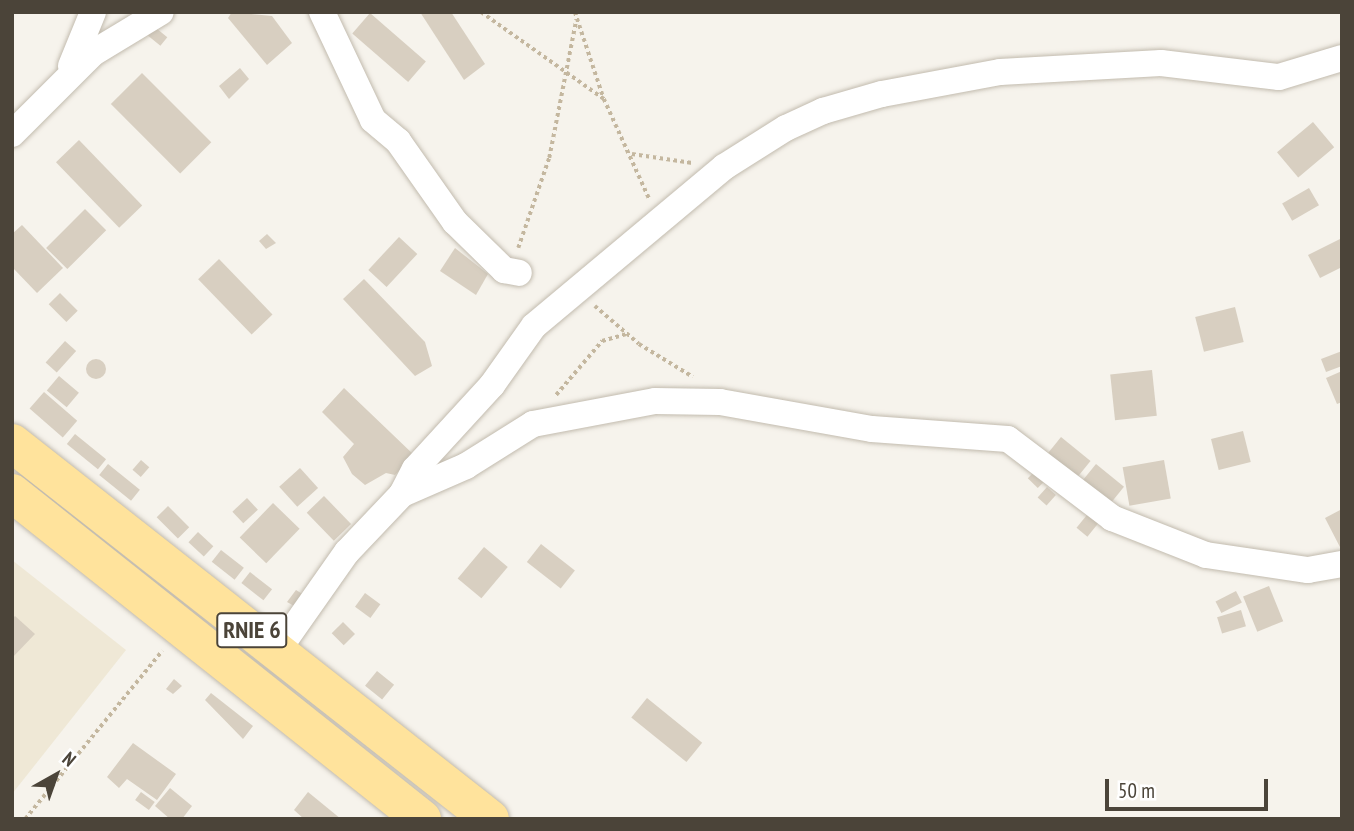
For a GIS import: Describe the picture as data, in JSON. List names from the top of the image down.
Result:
{
  "streets": {
    "main road": ["RNIE 6"]
  },
  "scale_bar": "50 m",
  "north": "top right"
}
